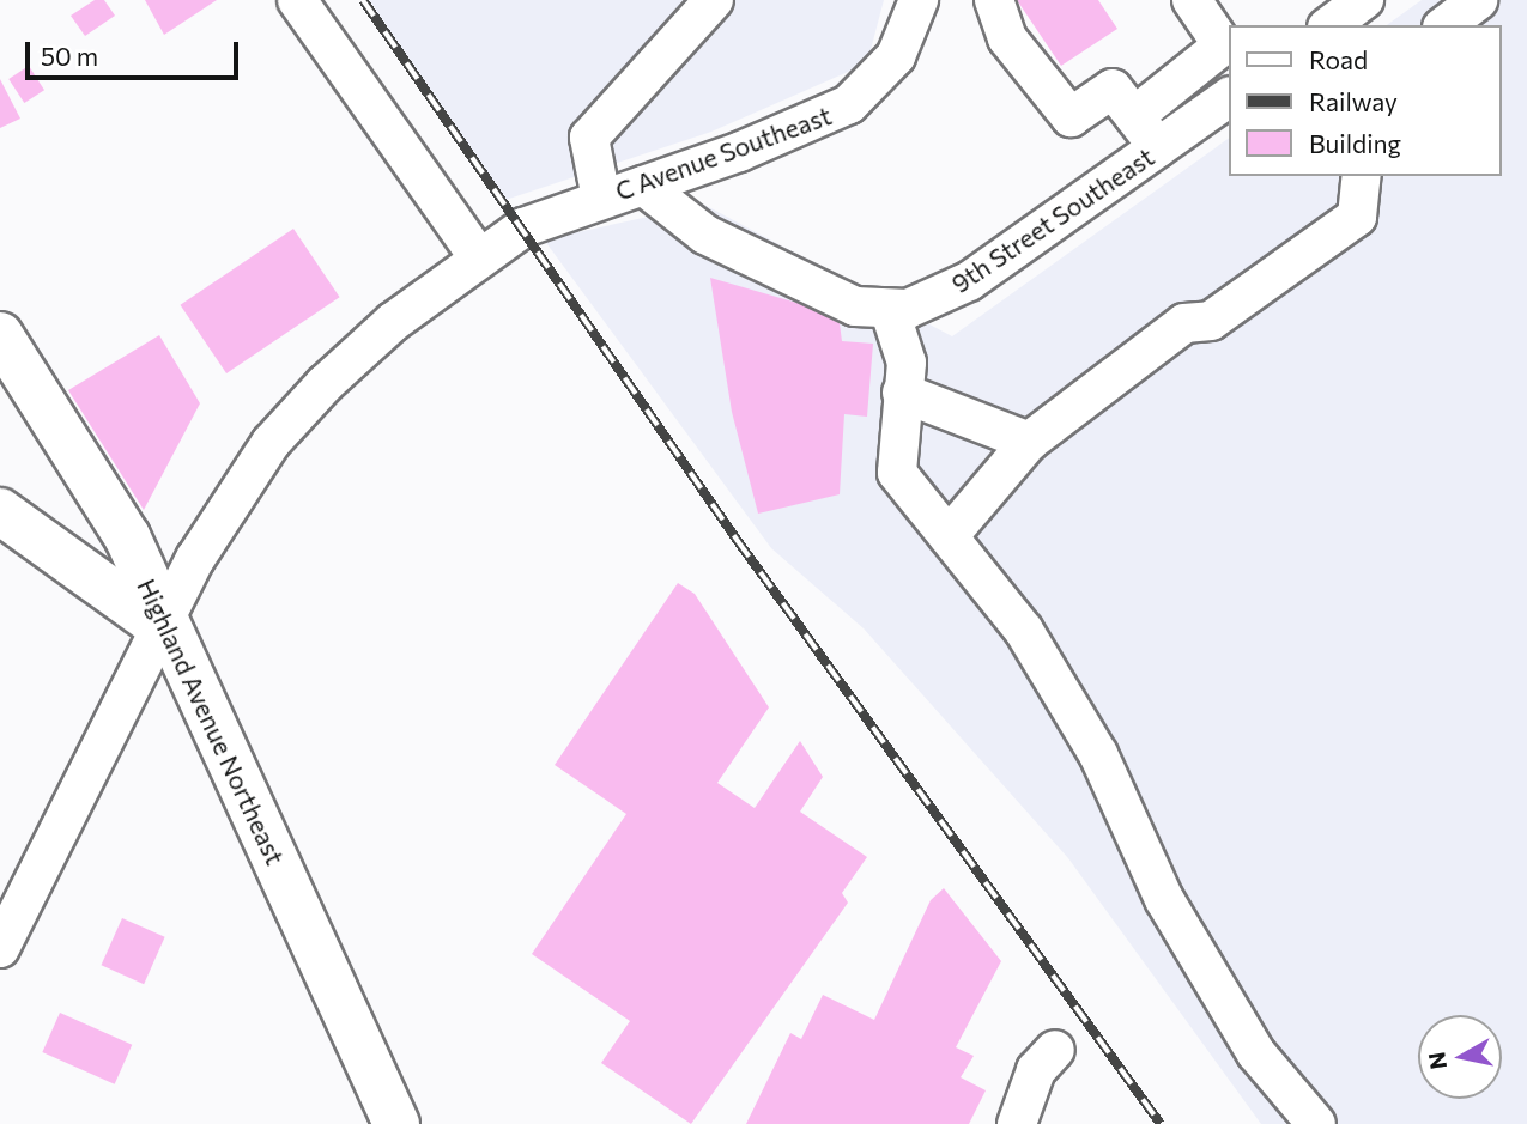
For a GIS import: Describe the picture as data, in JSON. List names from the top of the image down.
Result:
{
  "streets": {
    "main road": ["Highland Avenue Northeast"],
    "street": ["C Avenue Southeast", "9th Street Southeast"]
  },
  "crossings": [
    ["C Avenue Southeast", "Highland Avenue Northeast"]
  ],
  "legend": ["Road", "Railway", "Building"],
  "scale_bar": "50 m",
  "north": "left"
}
